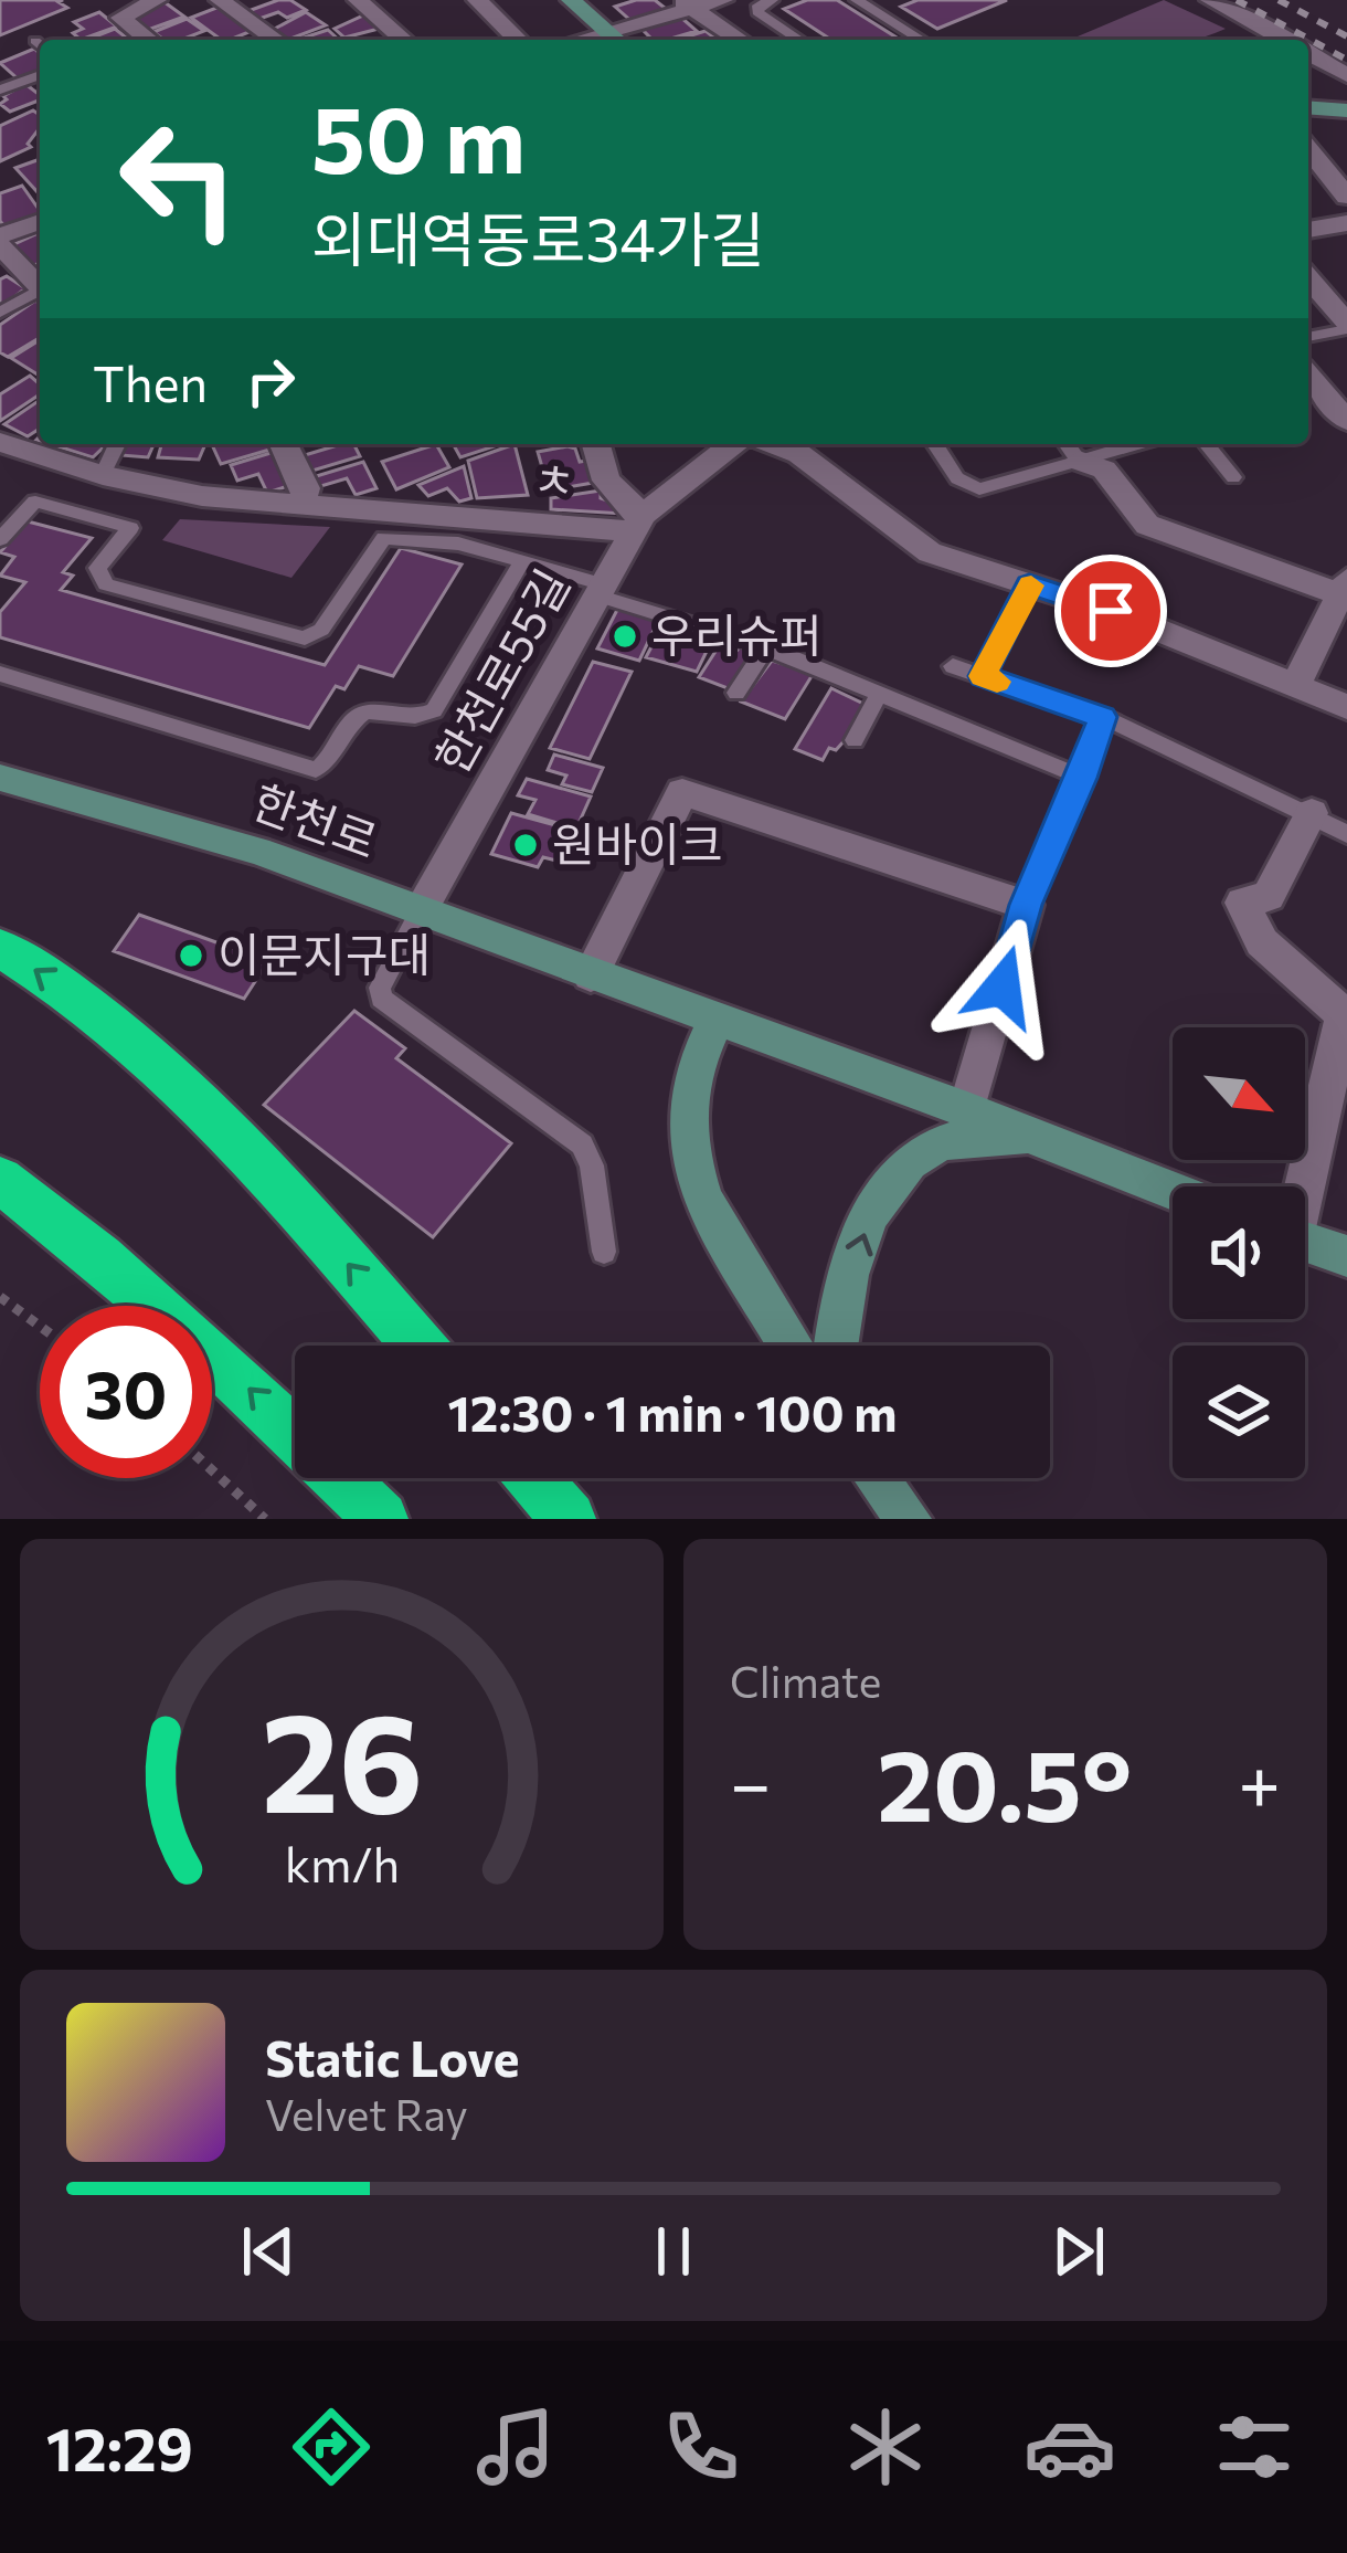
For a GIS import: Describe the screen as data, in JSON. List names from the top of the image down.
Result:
{
  "streets": {
    "main road": ["한천로"],
    "street": ["ㅊ", "한천로55길"]
  },
  "crossings": [
    ["ㅊ", "한천로55길"],
    ["한천로55길", "한천로"]
  ],
  "places": ["우리슈퍼", "원바이크", "이문지구대"],
  "north": "bottom right",
  "page": {
    "turn": ["50 m", "외대역동로34가길"],
    "then": "Then",
    "limit": "30",
    "trip": "12:30 · 1 min · 100 m",
    "tile": "Climate",
    "heat": ["−", "20.5°", "+"],
    "song": ["Static Love", "Velvet Ray"],
    "tabs": "12:29",
    "gauge": ["26", "km/h"]
  }
}
